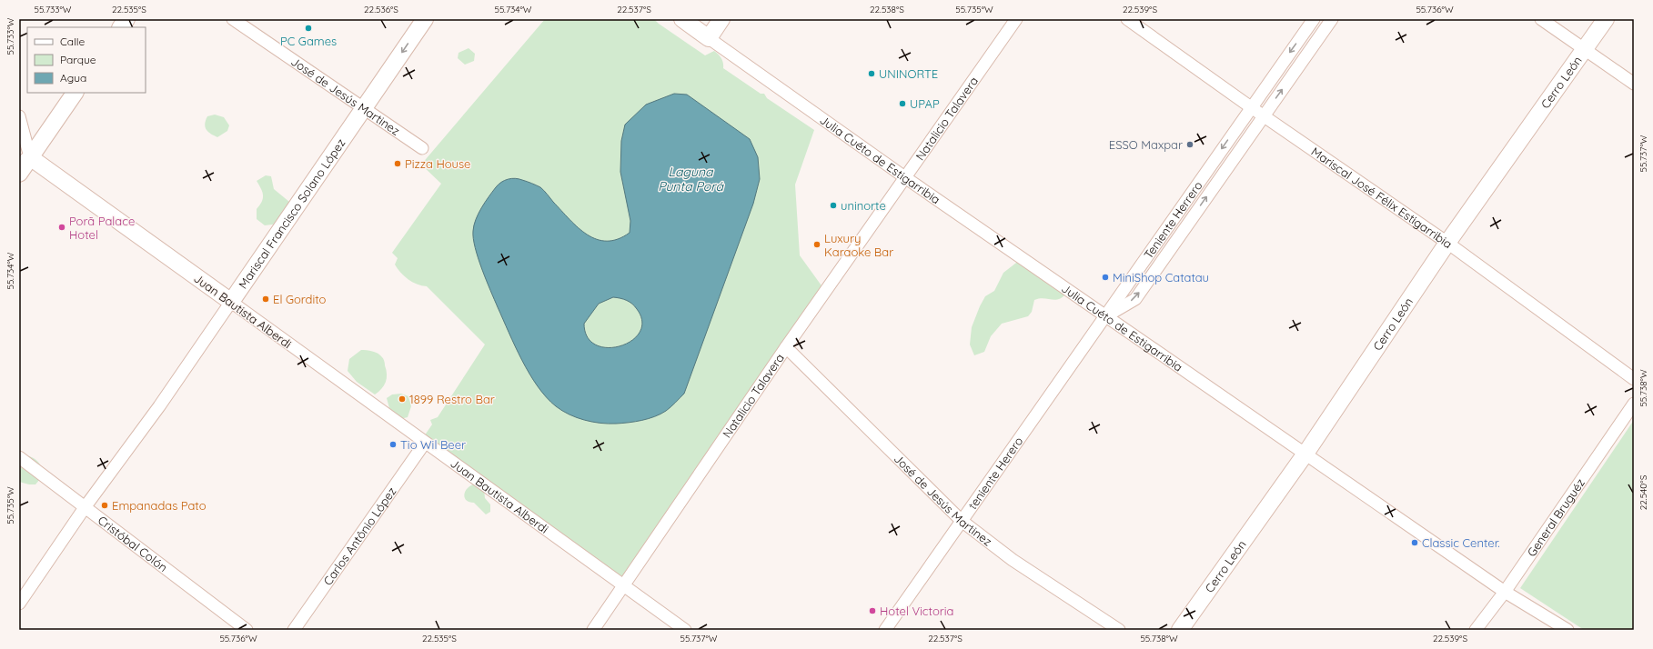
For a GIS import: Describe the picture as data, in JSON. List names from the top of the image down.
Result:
{
  "streets": {
    "street": [
      "Cerro León",
      "José de Jesús Martinez",
      "Natalicio Talavera",
      "Julia Cuéto de Estigarribia",
      "Mariscal José Félix Estigarribia",
      "Mariscal Francisco Solano López",
      "Teniente Herrero",
      "Juan Bautista Alberdi",
      "teniente Herero",
      "General Bruguéz",
      "Carlos Antônio López",
      "Cristóbal Colón"
    ]
  },
  "crossings": [
    ["Cerro León", "Julia Cuéto de Estigarribia"],
    ["Cerro León", "Mariscal José Félix Estigarribia"],
    ["José de Jesús Martinez", "Natalicio Talavera"],
    ["José de Jesús Martinez", "Mariscal Francisco Solano López"],
    ["José de Jesús Martinez", "teniente Herero"],
    ["Natalicio Talavera", "Julia Cuéto de Estigarribia"],
    ["Natalicio Talavera", "Juan Bautista Alberdi"],
    ["Julia Cuéto de Estigarribia", "Teniente Herrero"],
    ["Julia Cuéto de Estigarribia", "teniente Herero"],
    ["Julia Cuéto de Estigarribia", "General Bruguéz"],
    ["Mariscal José Félix Estigarribia", "Teniente Herrero"],
    ["Mariscal Francisco Solano López", "Juan Bautista Alberdi"],
    ["Mariscal Francisco Solano López", "Cristóbal Colón"],
    ["Teniente Herrero", "teniente Herero"],
    ["Juan Bautista Alberdi", "Carlos Antônio López"]
  ],
  "water": ["Laguna Punta Porá"],
  "places": [
    "PC Games",
    "UNINORTE",
    "UPAP",
    "ESSO Maxpar",
    "Pizza House",
    "uninorte",
    "Porã Palace Hotel",
    "Luxury Karaoke Bar",
    "MiniShop Catatau",
    "El Gordito",
    "1899 Restro Bar",
    "Tio Wil Beer",
    "Empanadas Pato",
    "Classic Center.",
    "Hotel Victoria"
  ],
  "legend": ["Calle", "Parque", "Agua"],
  "coordinates": [
    "55.733°W",
    "22.535°S",
    "22.536°S",
    "55.734°W",
    "22.537°S",
    "22.538°S",
    "55.735°W",
    "22.539°S",
    "55.736°W",
    "55.737°W",
    "55.738°W",
    "22.540°S"
  ]
}
